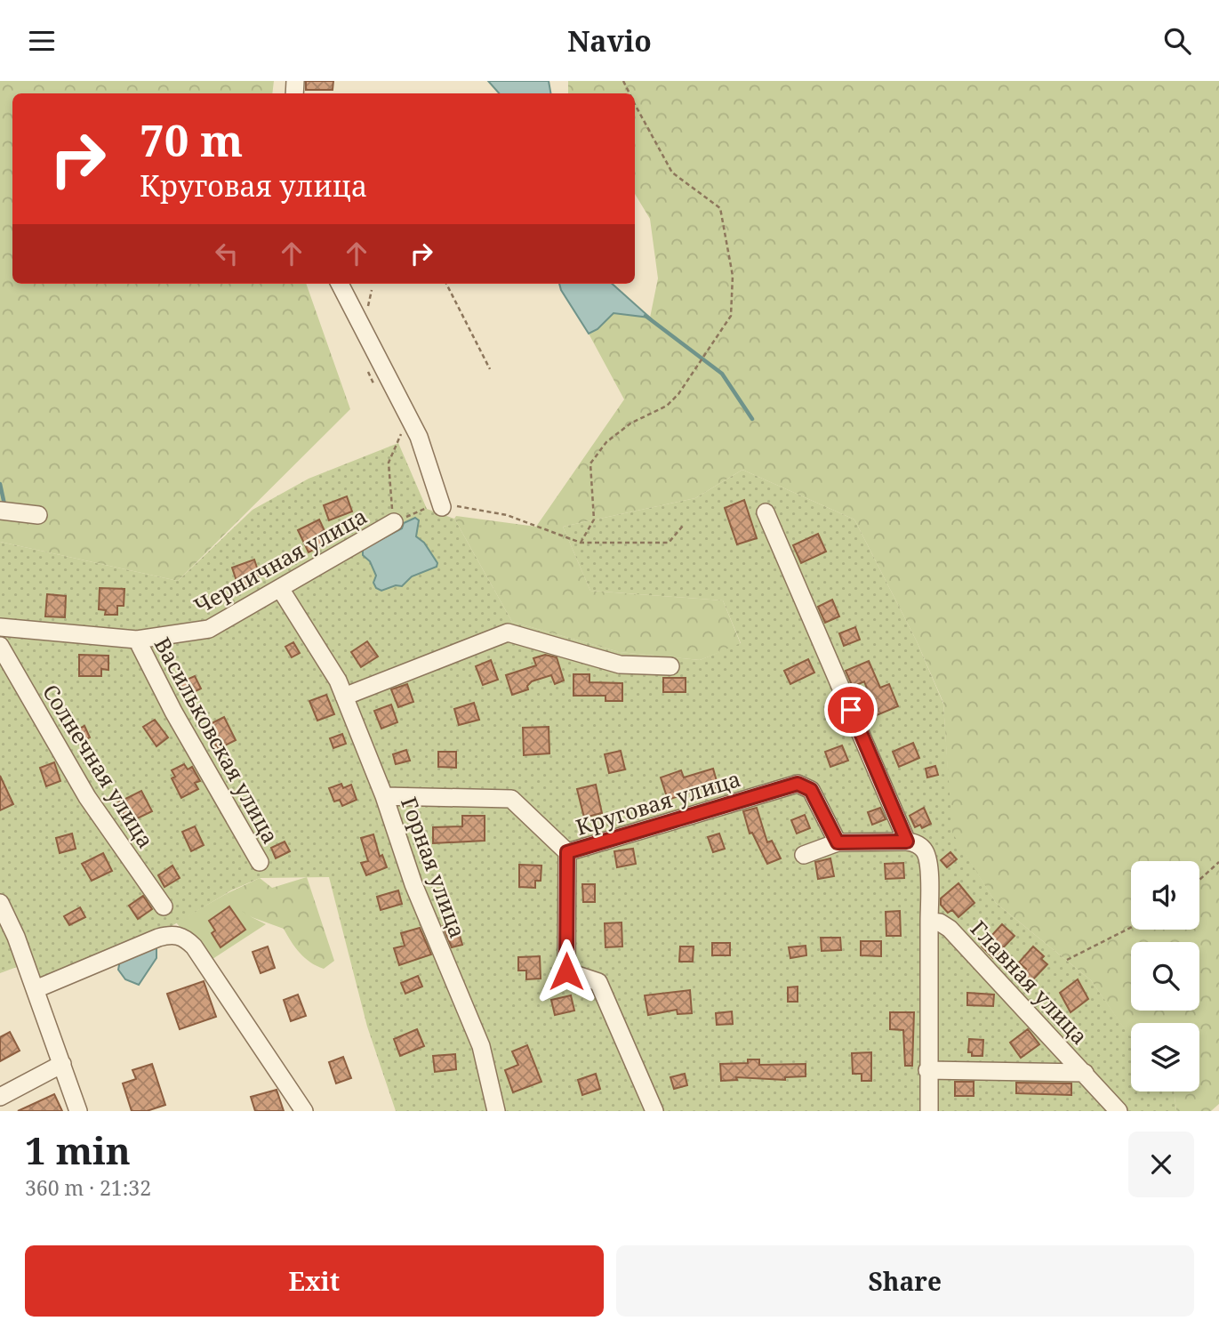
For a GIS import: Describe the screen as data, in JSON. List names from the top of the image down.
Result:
{
  "streets": {
    "street": [
      "Черничная улица",
      "Васильковская улица",
      "Солнечная улица",
      "Круговая улица",
      "Горная улица",
      "Главная улица"
    ]
  },
  "crossings": [
    ["Черничная улица", "Васильковская улица"],
    ["Круговая улица", "Горная улица"]
  ],
  "page": {
    "header": "Navio",
    "turn": ["70 m", "Круговая улица"],
    "heading": ["1 min", "360 m · 21:32"],
    "buttons": ["Exit", "Share"]
  }
}
